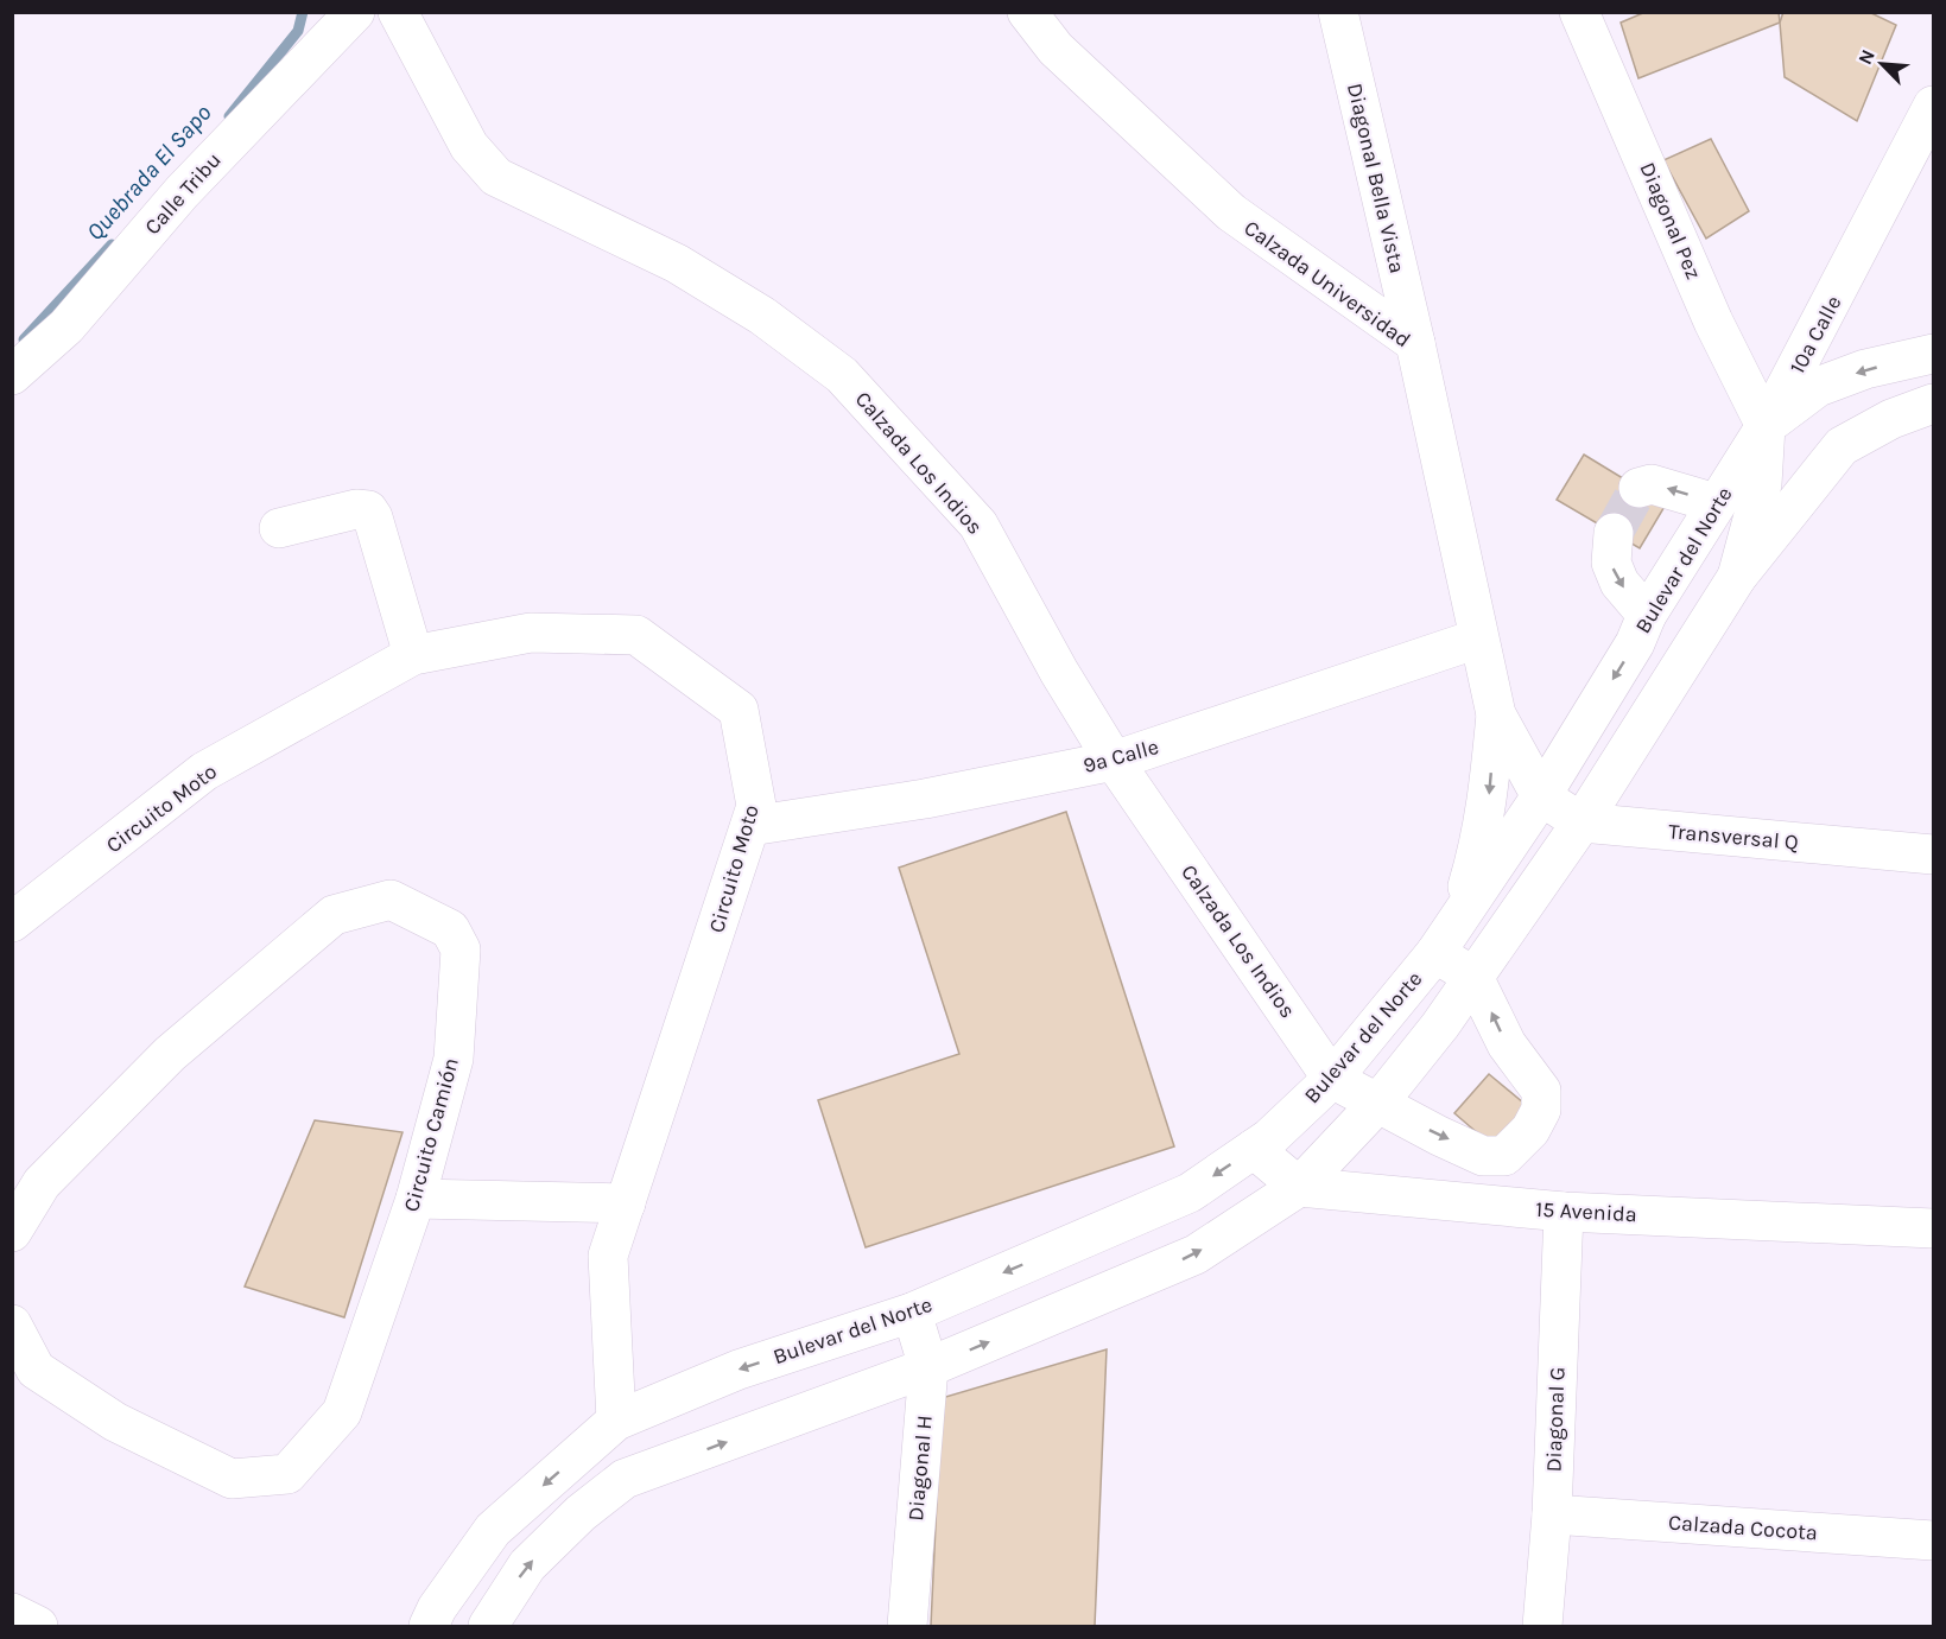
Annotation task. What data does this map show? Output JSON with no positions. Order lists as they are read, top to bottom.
{
  "streets": {
    "street": [
      "Diagonal Bella Vista",
      "Calle Tribu",
      "Diagonal Pez",
      "Calzada Universidad",
      "10a Calle",
      "Calzada Los Indios",
      "Bulevar del Norte",
      "9a Calle",
      "Circuito Moto",
      "Transversal Q",
      "Circuito Camión",
      "15 Avenida",
      "Diagonal G",
      "Diagonal H",
      "Calzada Cocota"
    ]
  },
  "crossings": [
    ["Diagonal Bella Vista", "Calzada Universidad"],
    ["Diagonal Pez", "10a Calle"],
    ["Diagonal Pez", "Bulevar del Norte"],
    ["Calzada Universidad", "Bulevar del Norte"],
    ["Calzada Universidad", "9a Calle"],
    ["Calzada Universidad", "Transversal Q"],
    ["10a Calle", "Bulevar del Norte"],
    ["Calzada Los Indios", "Bulevar del Norte"],
    ["Calzada Los Indios", "9a Calle"],
    ["Bulevar del Norte", "Circuito Moto"],
    ["Bulevar del Norte", "Transversal Q"],
    ["Bulevar del Norte", "Diagonal H"],
    ["9a Calle", "Circuito Moto"],
    ["15 Avenida", "Diagonal G"],
    ["Diagonal G", "Calzada Cocota"]
  ],
  "water": ["Quebrada El Sapo"],
  "north": "top left"
}
